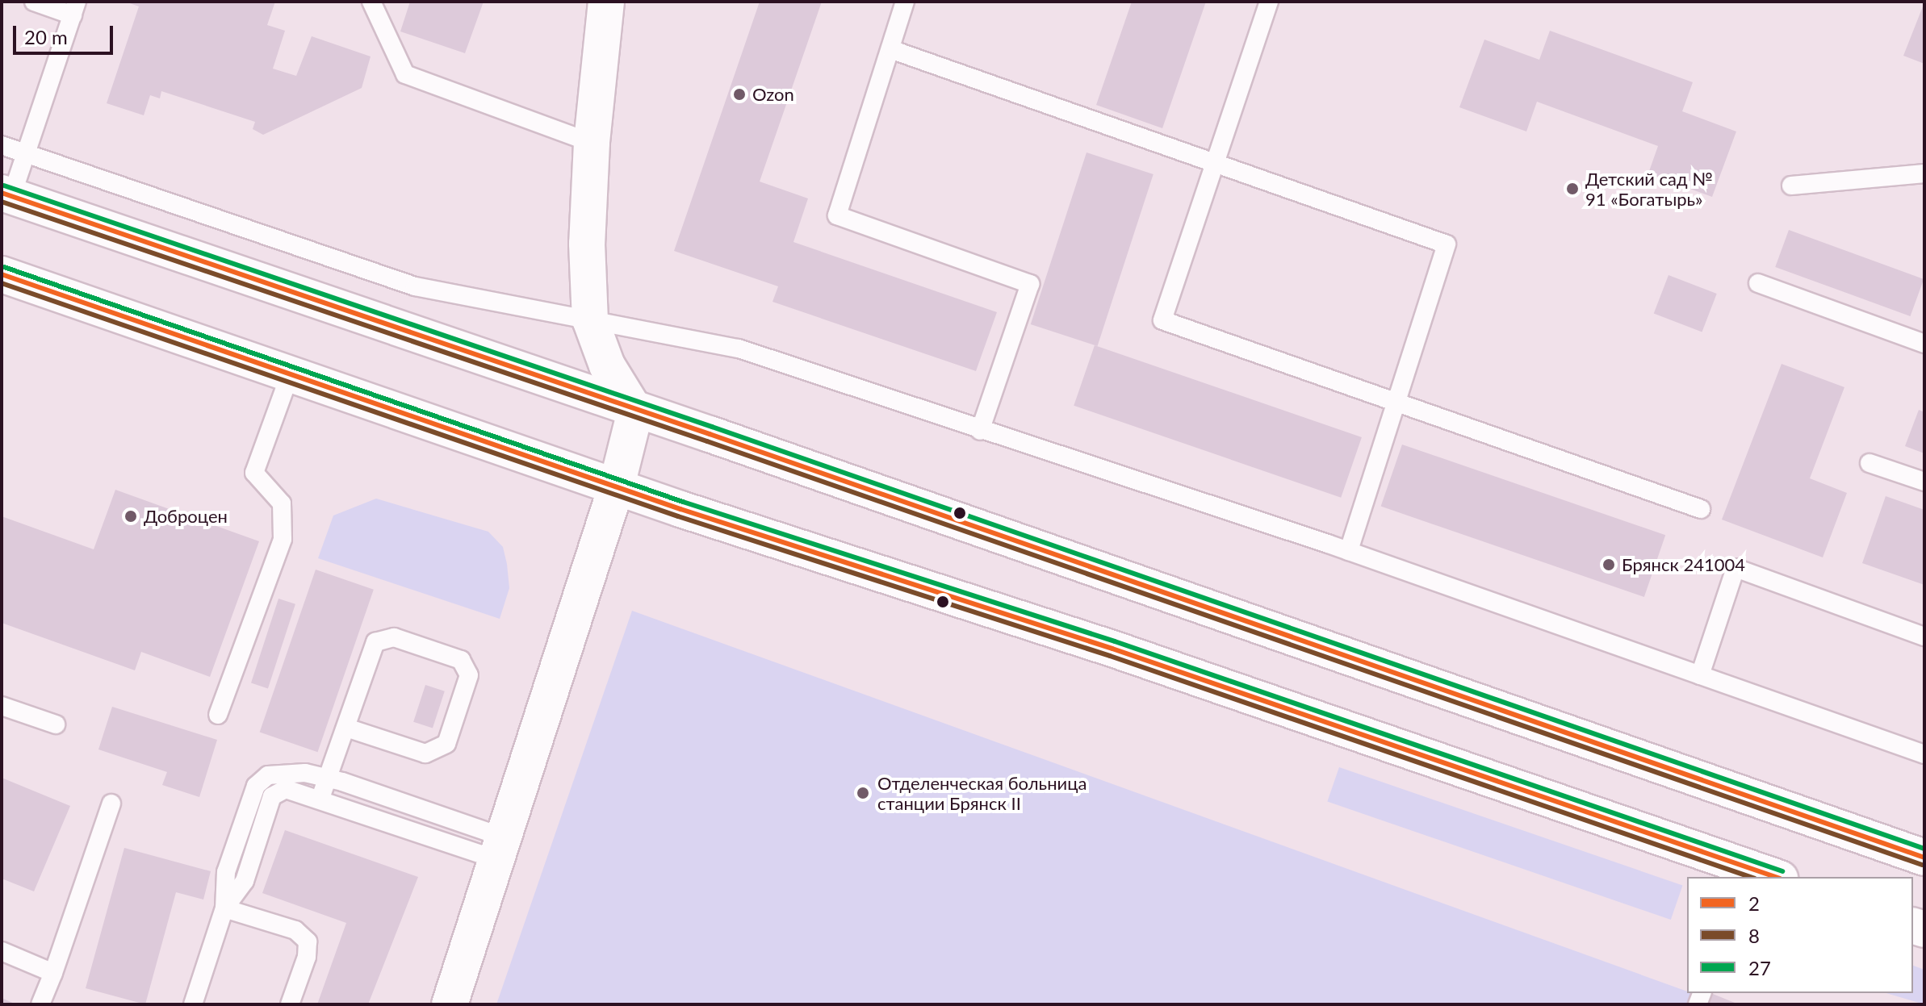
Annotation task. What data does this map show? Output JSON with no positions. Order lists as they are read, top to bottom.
{
  "places": [
    "Ozon",
    "Детский сад № 91 «Богатырь»",
    "Доброцен",
    "Брянск 241004",
    "Отделенческая больница станции Брянск II"
  ],
  "lines": ["transit line 27", "transit line 2", "transit line 8"],
  "legend": ["2", "8", "27"],
  "scale_bar": "20 m"
}
